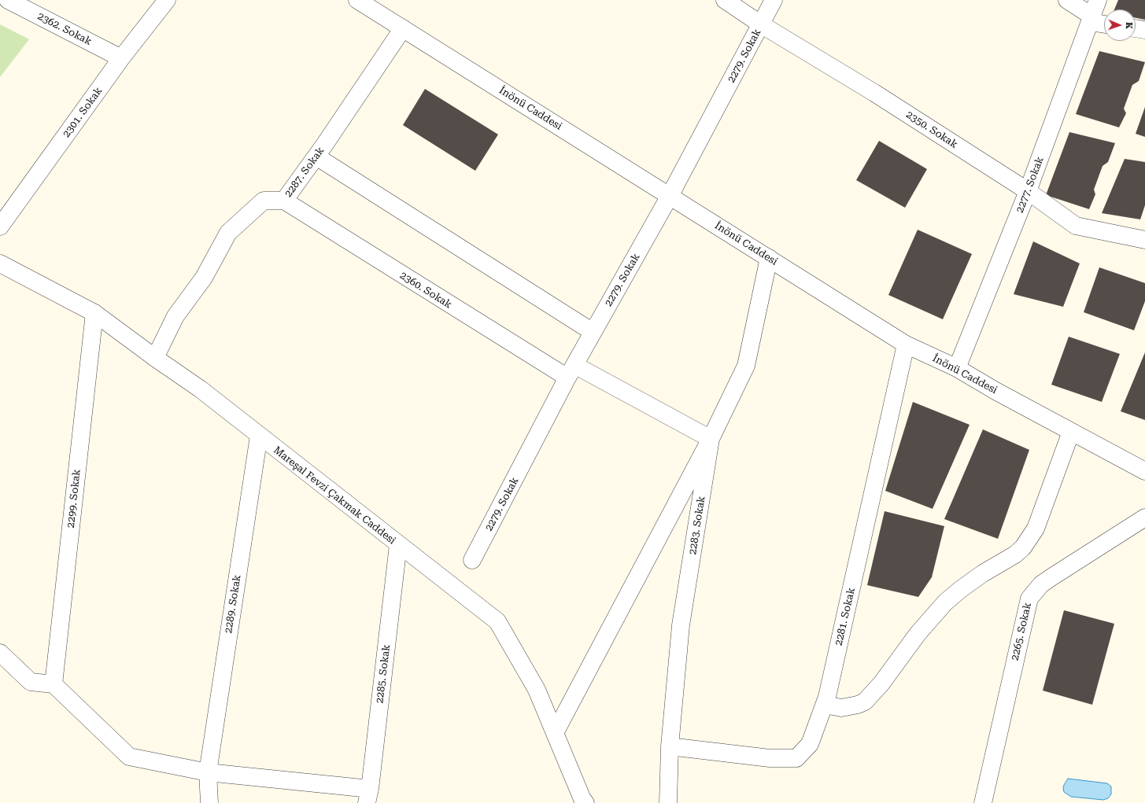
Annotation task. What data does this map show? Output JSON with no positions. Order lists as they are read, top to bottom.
{
  "streets": {
    "street": [
      "2362. Sokak",
      "2279. Sokak",
      "İnönü Caddesi",
      "2301. Sokak",
      "2350. Sokak",
      "2287. Sokak",
      "2277. Sokak",
      "2360. Sokak",
      "Mareşal Fevzi Çakmak Caddesi",
      "2299. Sokak",
      "2283. Sokak",
      "2289. Sokak",
      "2281. Sokak",
      "2265. Sokak",
      "2285. Sokak"
    ]
  },
  "crossings": [
    ["2362. Sokak", "2301. Sokak"],
    ["2279. Sokak", "İnönü Caddesi"],
    ["2279. Sokak", "2350. Sokak"],
    ["2279. Sokak", "2360. Sokak"],
    ["İnönü Caddesi", "2287. Sokak"],
    ["İnönü Caddesi", "2277. Sokak"],
    ["İnönü Caddesi", "2283. Sokak"],
    ["İnönü Caddesi", "2281. Sokak"],
    ["2350. Sokak", "2277. Sokak"],
    ["2287. Sokak", "2360. Sokak"],
    ["2287. Sokak", "Mareşal Fevzi Çakmak Caddesi"],
    ["2360. Sokak", "2283. Sokak"],
    ["Mareşal Fevzi Çakmak Caddesi", "2299. Sokak"],
    ["Mareşal Fevzi Çakmak Caddesi", "2289. Sokak"],
    ["Mareşal Fevzi Çakmak Caddesi", "2285. Sokak"],
    ["2283. Sokak", "2281. Sokak"]
  ],
  "north": "right"
}
